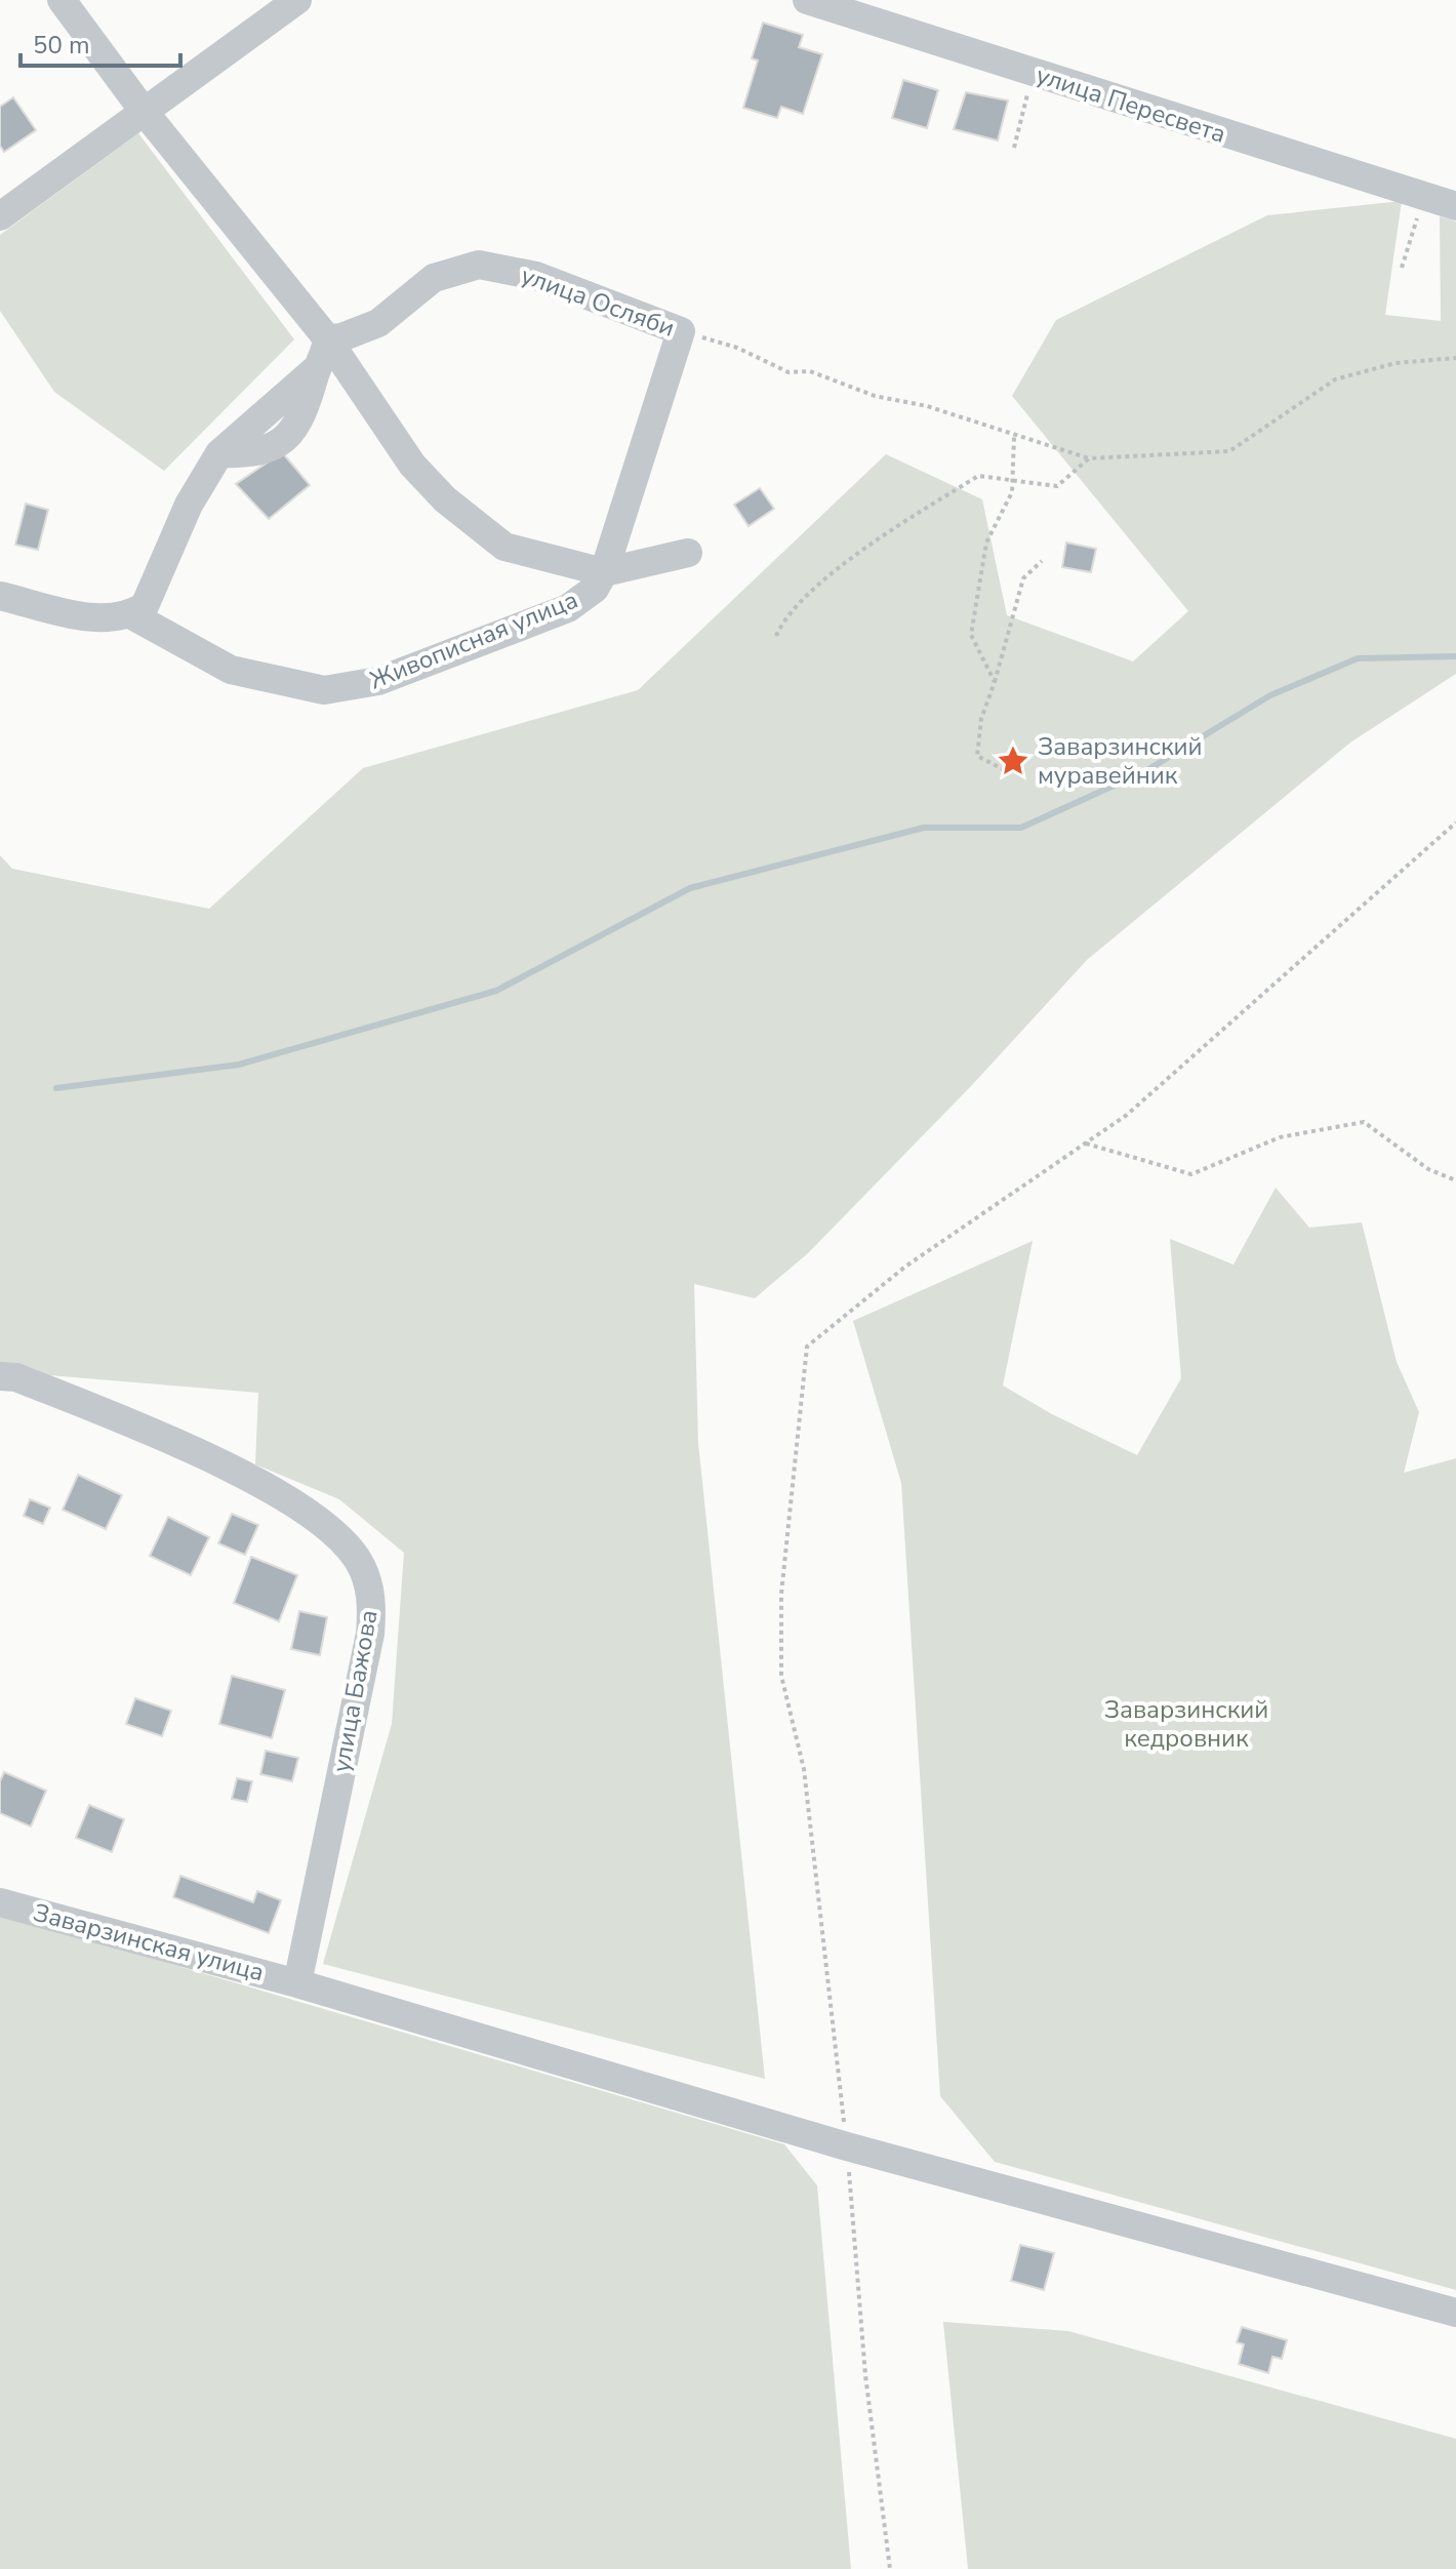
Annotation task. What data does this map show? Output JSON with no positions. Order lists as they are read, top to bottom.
{
  "streets": {
    "street": [
      "улица Пересвета",
      "улица Осляби",
      "Живописная улица",
      "улица Бажова",
      "Заварзинская улица"
    ]
  },
  "crossings": [
    ["улица Осляби", "Живописная улица"],
    ["улица Бажова", "Заварзинская улица"]
  ],
  "parks": ["Заварзинский кедровник"],
  "places": {
    "place": ["Заварзинский муравейник"]
  },
  "scale_bar": "50 m"
}
